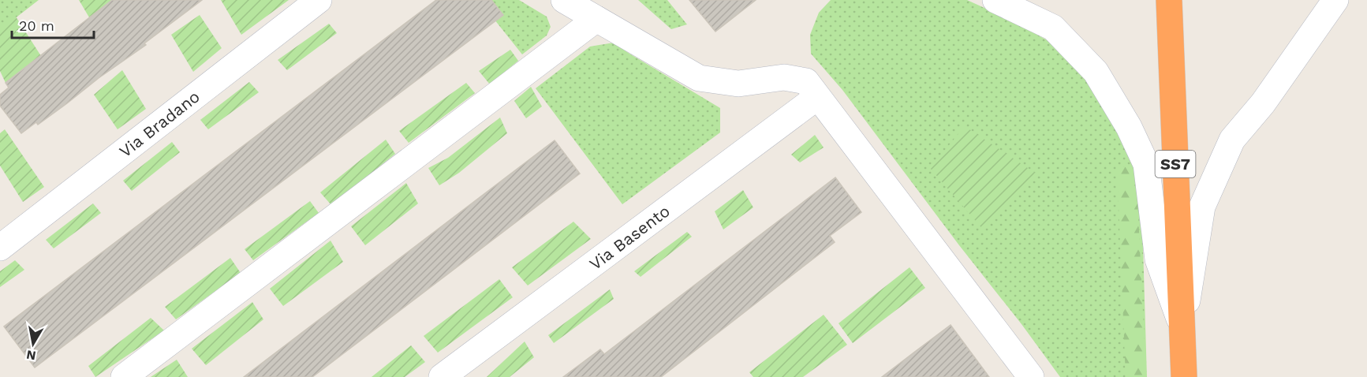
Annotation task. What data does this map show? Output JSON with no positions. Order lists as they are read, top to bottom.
{
  "streets": {
    "highway": ["SS7"],
    "street": ["Via Bradano", "Via Basento"]
  },
  "scale_bar": "20 m",
  "north": "bottom"
}
